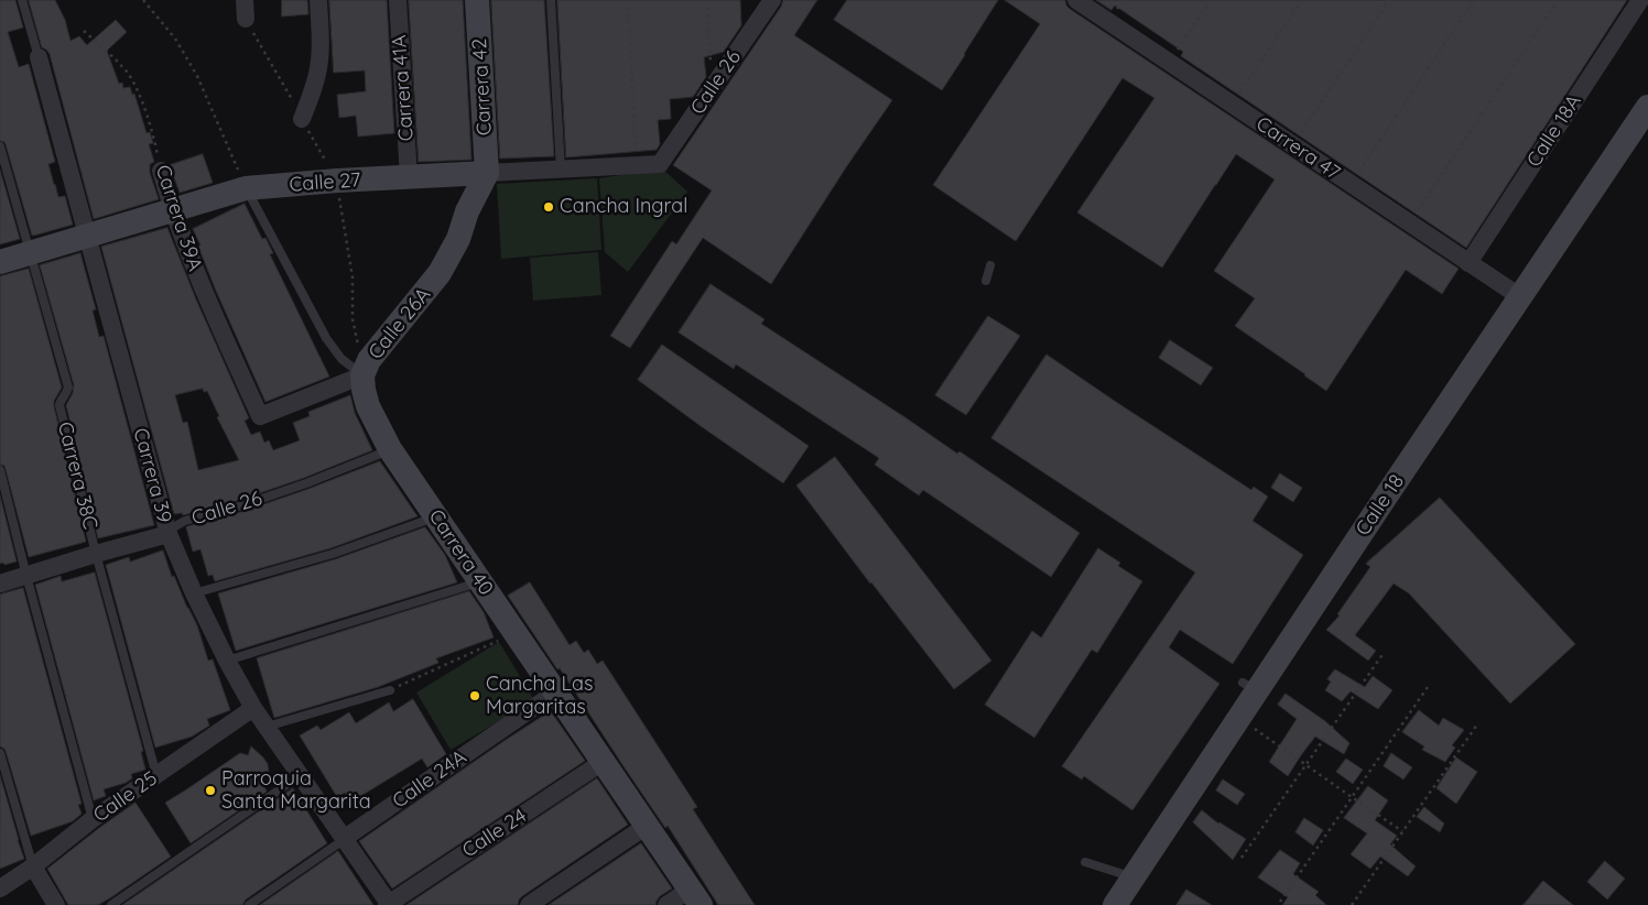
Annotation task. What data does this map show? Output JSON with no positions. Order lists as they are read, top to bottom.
{
  "streets": {
    "street": [
      "Calle 26",
      "Carrera 42",
      "Carrera 41A",
      "Calle 18A",
      "Carrera 47",
      "Calle 27",
      "Carrera 39A",
      "Calle 26A",
      "Carrera 39",
      "Calle 18",
      "Carrera 40",
      "Calle 24A",
      "Calle 25",
      "Calle 24"
    ],
    "lane": ["Carrera 38C"]
  },
  "crossings": [
    ["Calle 26", "Calle 27"],
    ["Calle 26", "Carrera 38C"],
    ["Calle 26", "Carrera 39"],
    ["Calle 26", "Carrera 40"],
    ["Carrera 42", "Calle 27"],
    ["Carrera 42", "Calle 26A"],
    ["Carrera 41A", "Calle 27"],
    ["Calle 18A", "Carrera 47"],
    ["Carrera 47", "Calle 18"],
    ["Calle 27", "Carrera 39A"],
    ["Calle 27", "Calle 26A"],
    ["Calle 27", "Carrera 38C"],
    ["Calle 27", "Carrera 39"],
    ["Carrera 39A", "Calle 26A"],
    ["Calle 26A", "Carrera 40"],
    ["Carrera 38C", "Calle 25"],
    ["Carrera 39", "Calle 24A"],
    ["Carrera 39", "Calle 25"],
    ["Carrera 39", "Calle 24"],
    ["Carrera 40", "Calle 24A"],
    ["Carrera 40", "Calle 24"]
  ],
  "places": ["Cancha Ingral", "Cancha Las Margaritas", "Parroquia Santa Margarita"]
}
